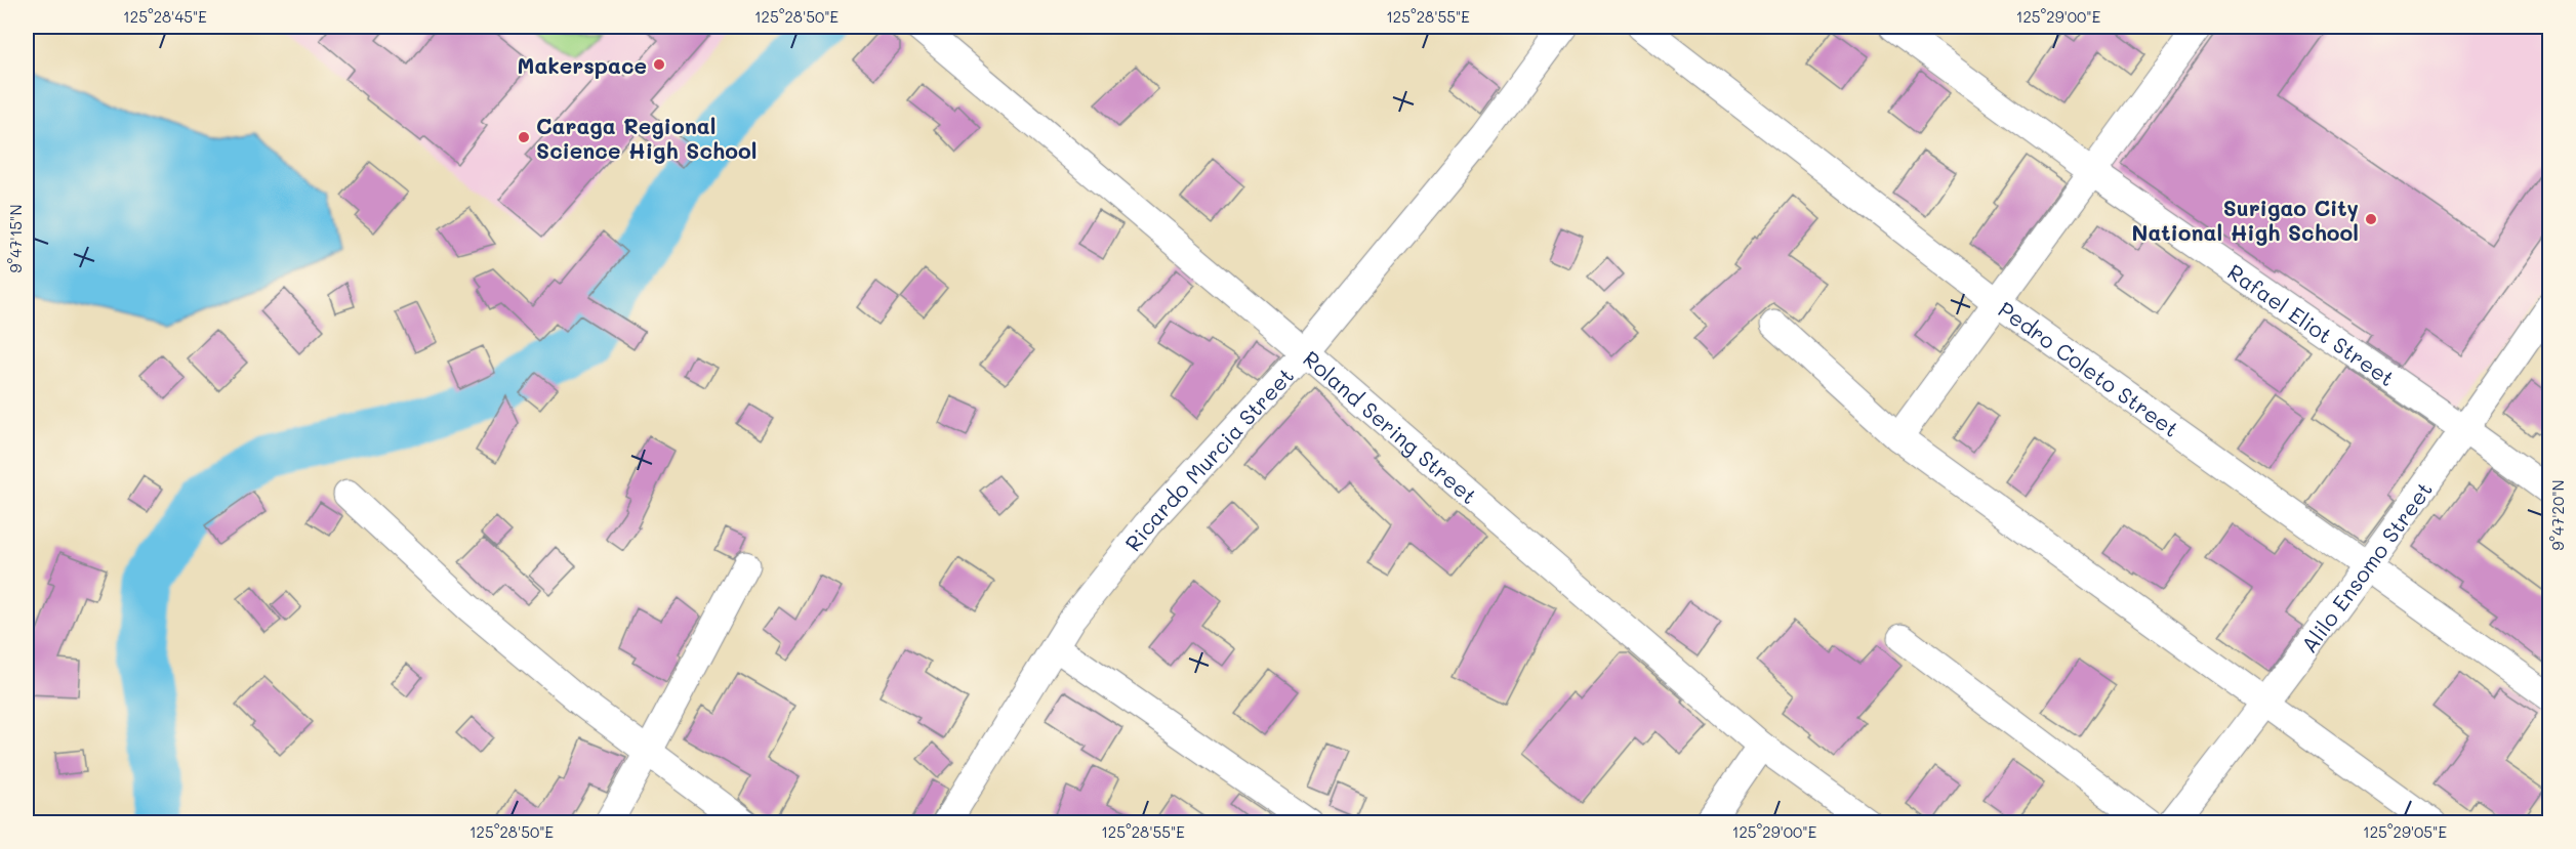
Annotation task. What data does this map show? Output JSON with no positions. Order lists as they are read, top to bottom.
{
  "streets": {
    "street": [
      "Rafael Eliot Street",
      "Pedro Coleto Street",
      "Roland Sering Street",
      "Ricardo Murcia Street",
      "Alilo Ensomo Street"
    ]
  },
  "crossings": [
    ["Rafael Eliot Street", "Alilo Ensomo Street"],
    ["Pedro Coleto Street", "Alilo Ensomo Street"],
    ["Roland Sering Street", "Ricardo Murcia Street"]
  ],
  "places": ["Makerspace", "Caraga Regional Science High School", "Surigao City National High School"],
  "coordinates": [
    "125°28'45\"E",
    "125°28'50\"E",
    "125°28'55\"E",
    "125°29'00\"E",
    "9°47'15\"N",
    "9°47'20\"N",
    "125°29'05\"E"
  ]
}
